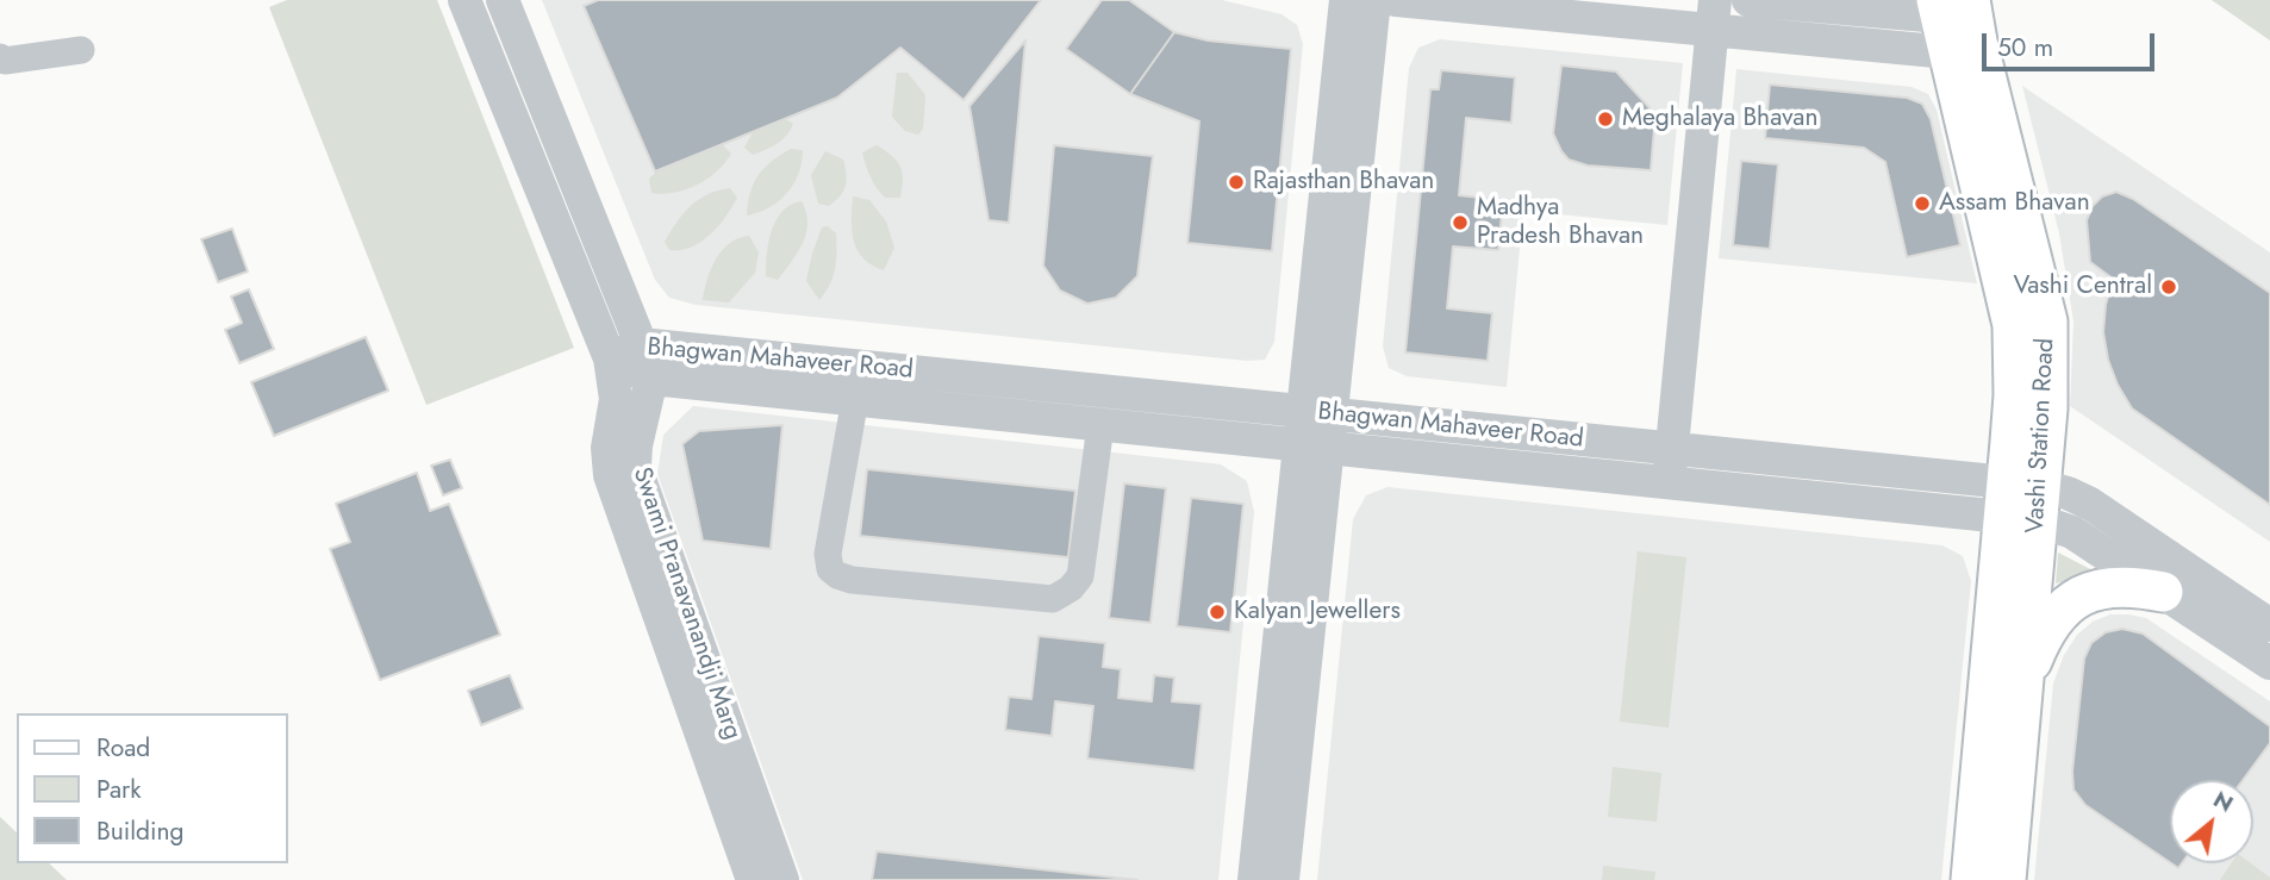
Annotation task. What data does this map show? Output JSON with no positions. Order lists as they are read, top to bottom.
{
  "streets": {
    "main road": ["Vashi Station Road"],
    "street": ["Bhagwan Mahaveer Road", "Swami Pranavanandji Marg"]
  },
  "crossings": [
    ["Bhagwan Mahaveer Road", "Vashi Station Road"],
    ["Bhagwan Mahaveer Road", "Swami Pranavanandji Marg"]
  ],
  "places": [
    "Meghalaya Bhavan",
    "Rajasthan Bhavan",
    "Assam Bhavan",
    "Madhya Pradesh Bhavan",
    "Vashi Central",
    "Kalyan Jewellers"
  ],
  "legend": ["Road", "Park", "Building"],
  "scale_bar": "50 m",
  "north": "top right"
}
